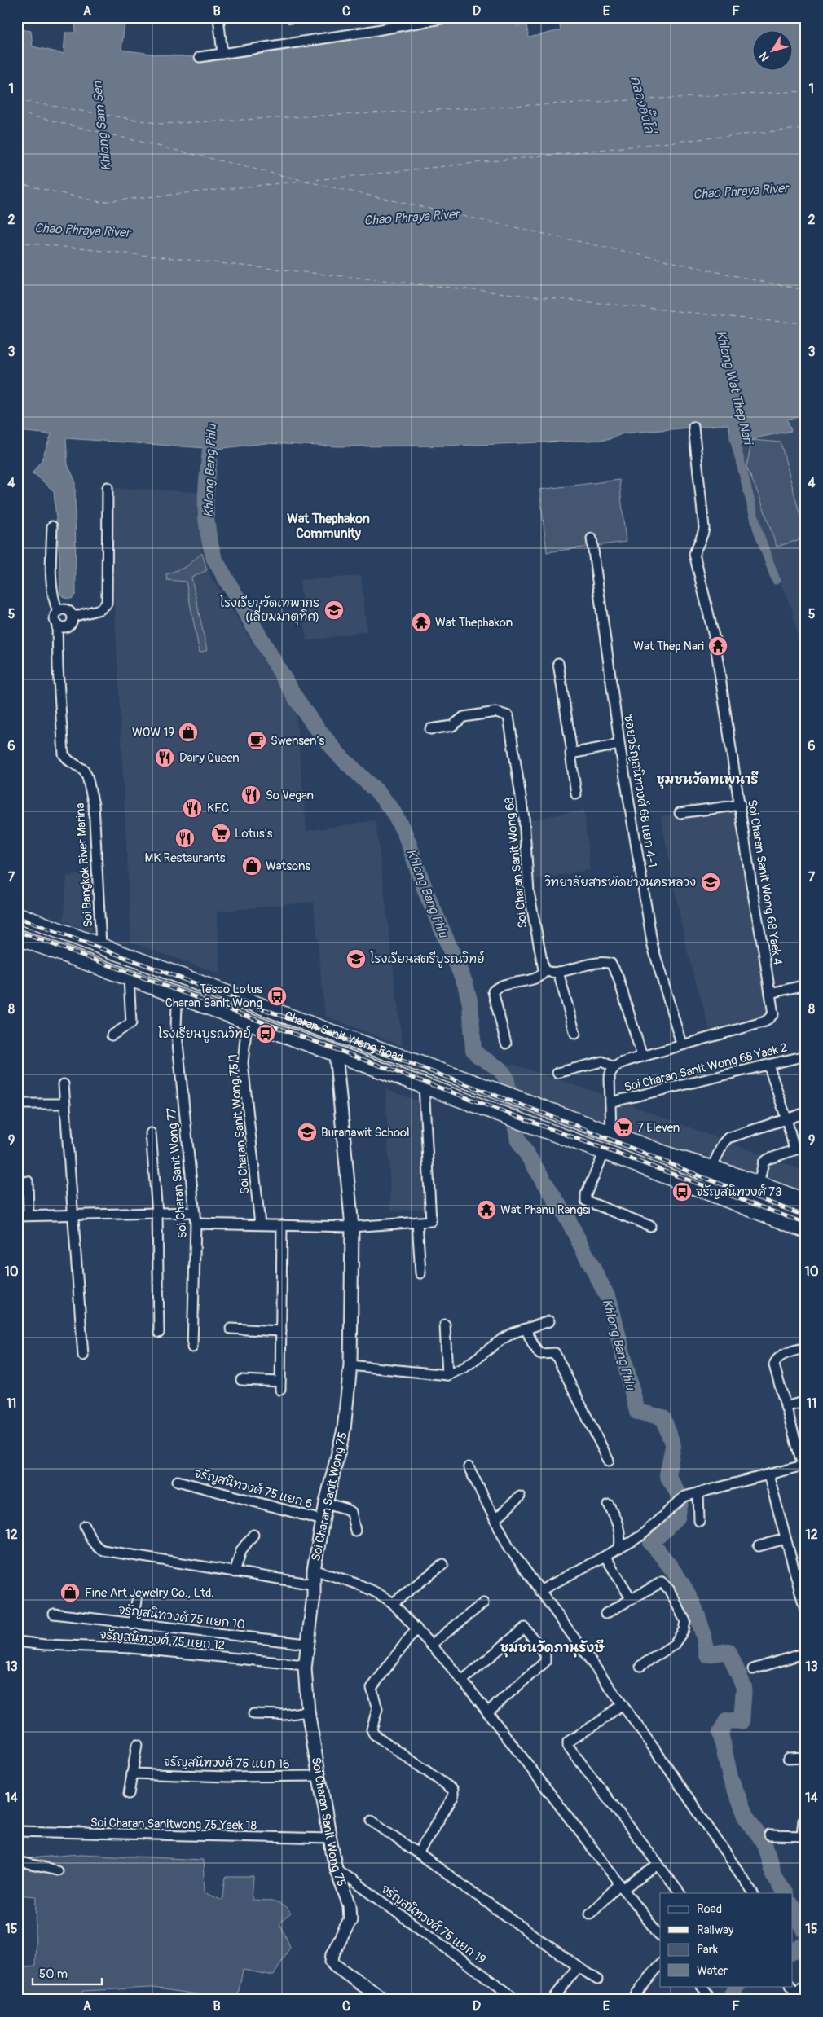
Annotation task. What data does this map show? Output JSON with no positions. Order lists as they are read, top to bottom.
{
  "streets": {
    "main road": ["Charan Sanit Wong Road"],
    "street": [
      "ซอยจรัญสนิทวงศ์ 68 แยก 4-1",
      "Soi Charan Sanit Wong 68",
      "Soi Bangkok River Marina",
      "Soi Charan Sanit Wong 68 Yaek 4",
      "Soi Charan Sanit Wong 68 Yaek 2",
      "Soi Charan Sanit Wong 75/1",
      "Soi Charan Sanit Wong 77",
      "จรัญสนิทวงศ์ 75 แยก 6",
      "Soi Charan Sanit Wong 75",
      "จรัญสนิทวงศ์ 75 แยก 10",
      "จรัญสนิทวงศ์ 75 แยก 12",
      "จรัญสนิทวงศ์ 75 แยก 16",
      "Soi Charan Sanitwong 75 Yaek 18",
      "จรัญสนิทวงศ์ 75 แยก 19"
    ]
  },
  "crossings": [
    ["ซอยจรัญสนิทวงศ์ 68 แยก 4-1", "Soi Charan Sanit Wong 68 Yaek 4"],
    ["Soi Bangkok River Marina", "Charan Sanit Wong Road"],
    ["Charan Sanit Wong Road", "Soi Charan Sanit Wong 75/1"],
    ["Charan Sanit Wong Road", "Soi Charan Sanit Wong 77"],
    ["Charan Sanit Wong Road", "Soi Charan Sanit Wong 75"],
    ["จรัญสนิทวงศ์ 75 แยก 6", "Soi Charan Sanit Wong 75"],
    ["Soi Charan Sanit Wong 75", "จรัญสนิทวงศ์ 75 แยก 10"],
    ["Soi Charan Sanit Wong 75", "จรัญสนิทวงศ์ 75 แยก 12"],
    ["Soi Charan Sanit Wong 75", "จรัญสนิทวงศ์ 75 แยก 16"],
    ["Soi Charan Sanit Wong 75", "Soi Charan Sanitwong 75 Yaek 18"],
    ["Soi Charan Sanit Wong 75", "จรัญสนิทวงศ์ 75 แยก 19"]
  ],
  "districts": ["Wat Thephakon Community", "ชุมชนวัดทเพนารี", "ชุมชนวัดภานุรังษี"],
  "water": [
    "คลองอั๊งโล่",
    "Khlong Sam Sen",
    "Chao Phraya River",
    "Khlong Wat Thep Nari",
    "Khlong Bang Phlu"
  ],
  "places": {
    "school or university": [
      "โรงเรียนวัดเทพากร (เลี่ยมมาตุทิศ)",
      "วิทยาลัยสารพัดช่างนครหลวง",
      "โรงเรียนสตรีบูรณวิทย์",
      "Buranawit School"
    ],
    "temple": ["Wat Thephakon", "Wat Thep Nari", "Wat Phanu Rangsi"],
    "shop": ["WOW 19", "Watsons", "Fine Art Jewelry Co., Ltd."],
    "cafe": ["Swensen's"],
    "restaurant": [
      "Dairy Queen",
      "So Vegan",
      "KFC",
      "MK Restaurants"
    ],
    "supermarket": ["Lotus's", "7 Eleven"],
    "bus stop": ["Tesco Lotus Charan Sanit Wong", "โรงเรียนบูรณวิทย์", "จรัญสนิทวงศ์ 73"]
  },
  "legend": [
    "Road",
    "Railway",
    "Park",
    "Water"
  ],
  "scale_bar": "50 m",
  "north": "bottom left",
  "grid": {
    "columns": [
      "A",
      "B",
      "C",
      "D",
      "E",
      "F"
    ],
    "rows": [
      "1",
      "2",
      "3",
      "4",
      "5",
      "6",
      "7",
      "8",
      "9",
      "10",
      "11",
      "12",
      "13",
      "14",
      "15"
    ]
  }
}
